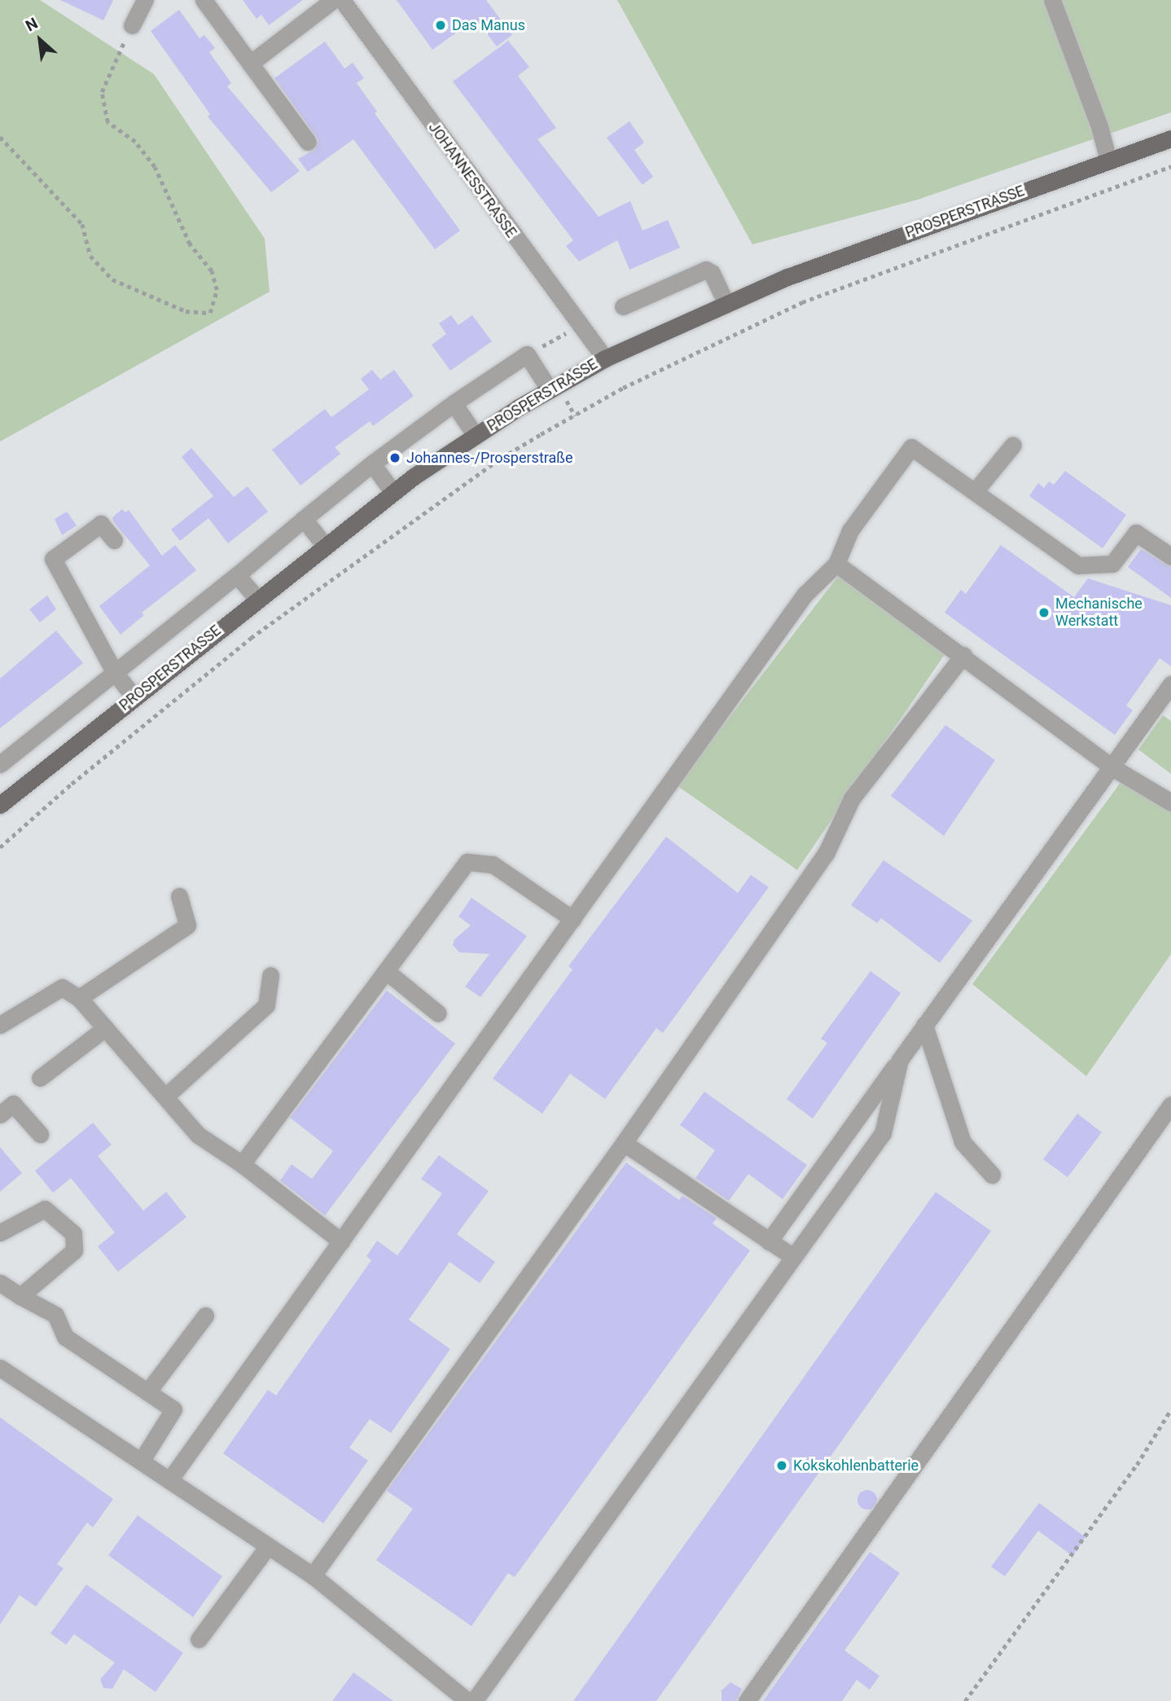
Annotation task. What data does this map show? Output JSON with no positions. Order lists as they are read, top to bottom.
{
  "streets": {
    "main road": ["PROSPERSTRASSE"],
    "street": ["JOHANNESSTRASSE"]
  },
  "crossings": [
    ["JOHANNESSTRASSE", "PROSPERSTRASSE"]
  ],
  "places": [
    "Das Manus",
    "Johannes-/Prosperstraße",
    "Mechanische Werkstatt",
    "Kokskohlenbatterie"
  ],
  "north": "top left"
}
